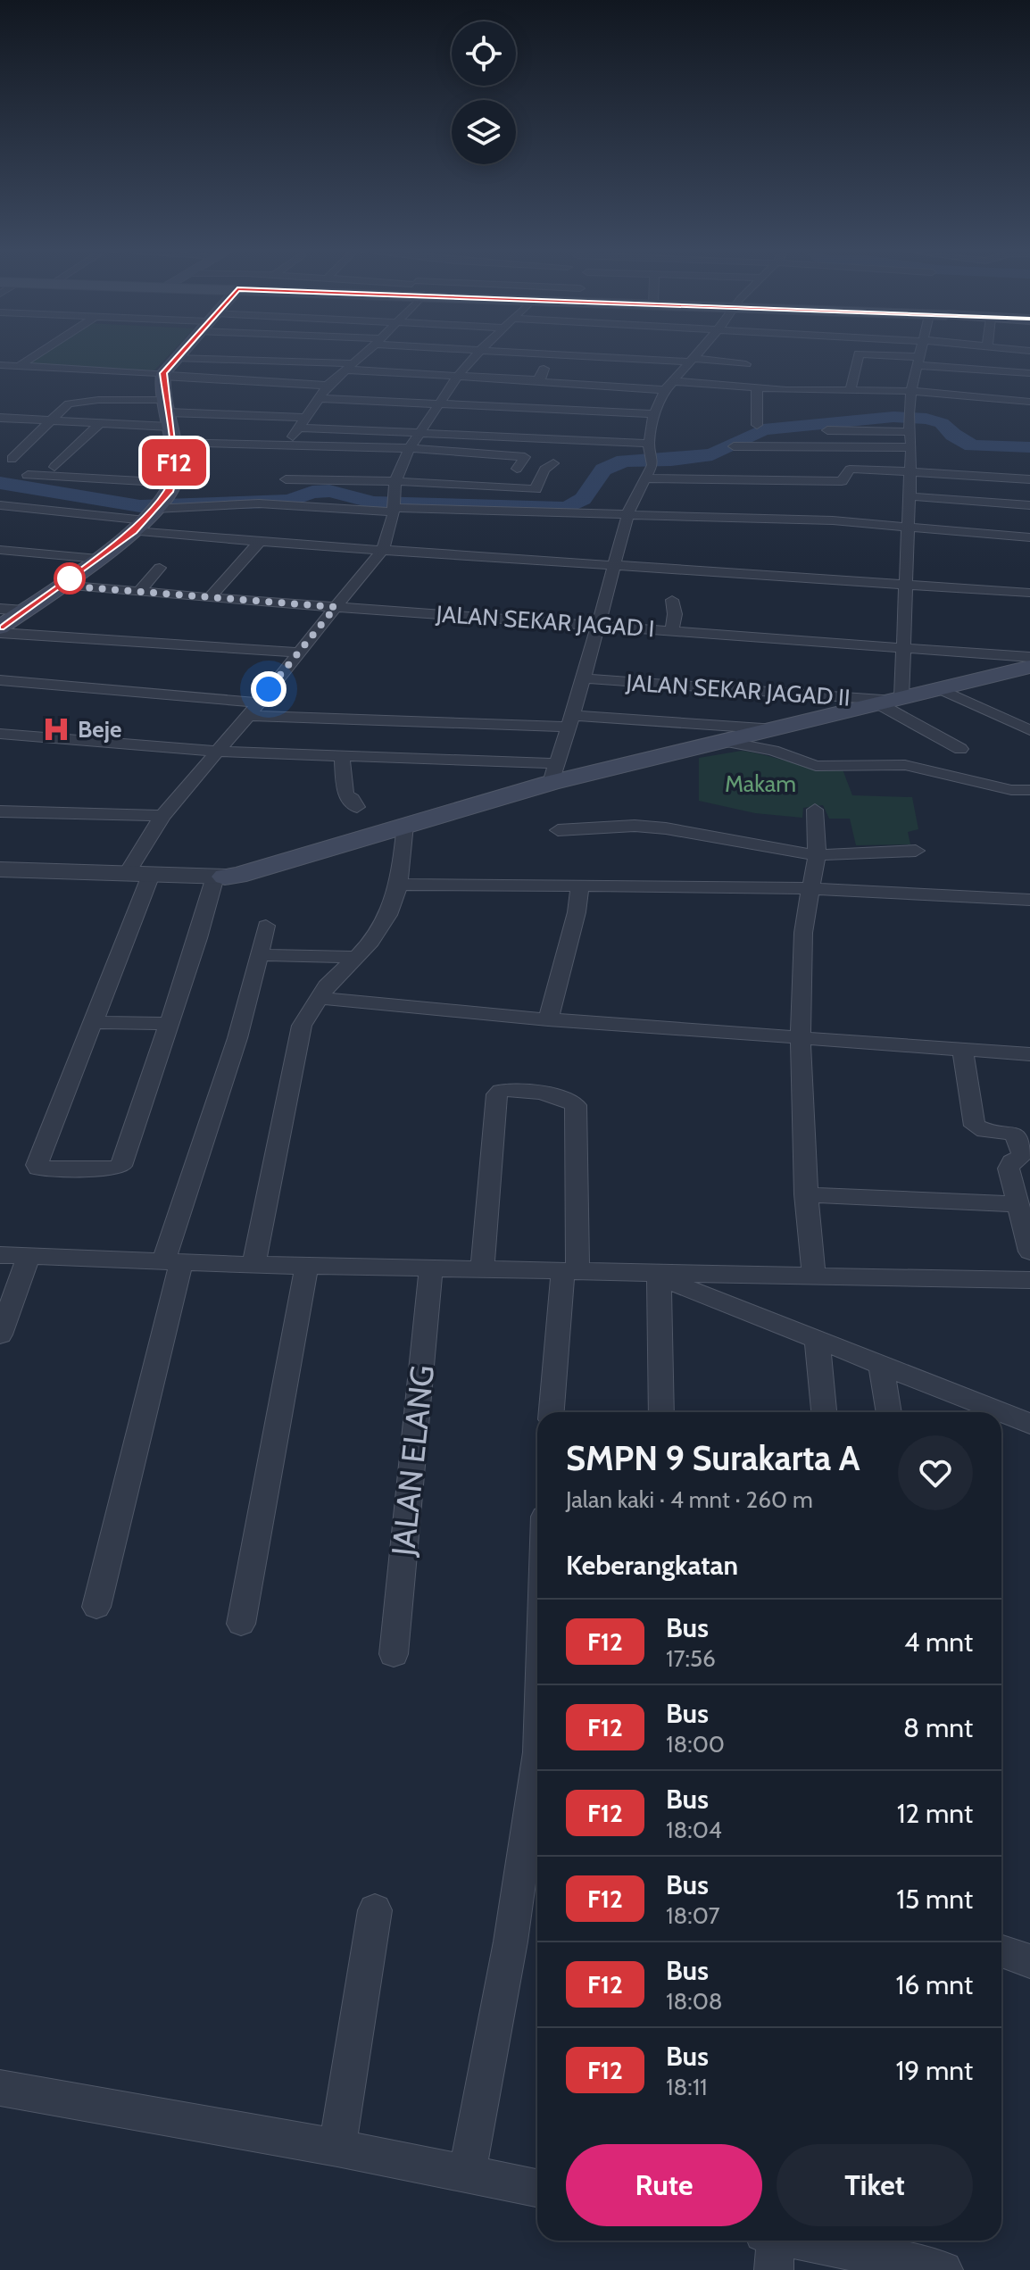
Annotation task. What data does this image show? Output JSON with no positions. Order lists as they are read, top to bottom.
{
  "streets": {
    "street": ["JALAN SEKAR JAGAD I", "JALAN SEKAR JAGAD II", "JALAN ELANG"]
  },
  "parks": ["Makam"],
  "places": {
    "hospital": ["Beje"]
  },
  "lines": ["bus line F12"],
  "page": {
    "on_map": "F12",
    "heading": [
      ["SMPN 9 Surakarta A", "Jalan kaki · 4 mnt · 260 m"],
      "Keberangkatan"
    ],
    "list": [
      {
        "mark": "F12",
        "name": "Bus",
        "note": "17:56",
        "value": "4 mnt"
      },
      {
        "mark": "F12",
        "name": "Bus",
        "note": "18:00",
        "value": "8 mnt"
      },
      {
        "mark": "F12",
        "name": "Bus",
        "note": "18:04",
        "value": "12 mnt"
      },
      {
        "mark": "F12",
        "name": "Bus",
        "note": "18:07",
        "value": "15 mnt"
      },
      {
        "mark": "F12",
        "name": "Bus",
        "note": "18:08",
        "value": "16 mnt"
      },
      {
        "mark": "F12",
        "name": "Bus",
        "note": "18:11",
        "value": "19 mnt"
      }
    ],
    "buttons": ["Rute", "Tiket"]
  }
}
